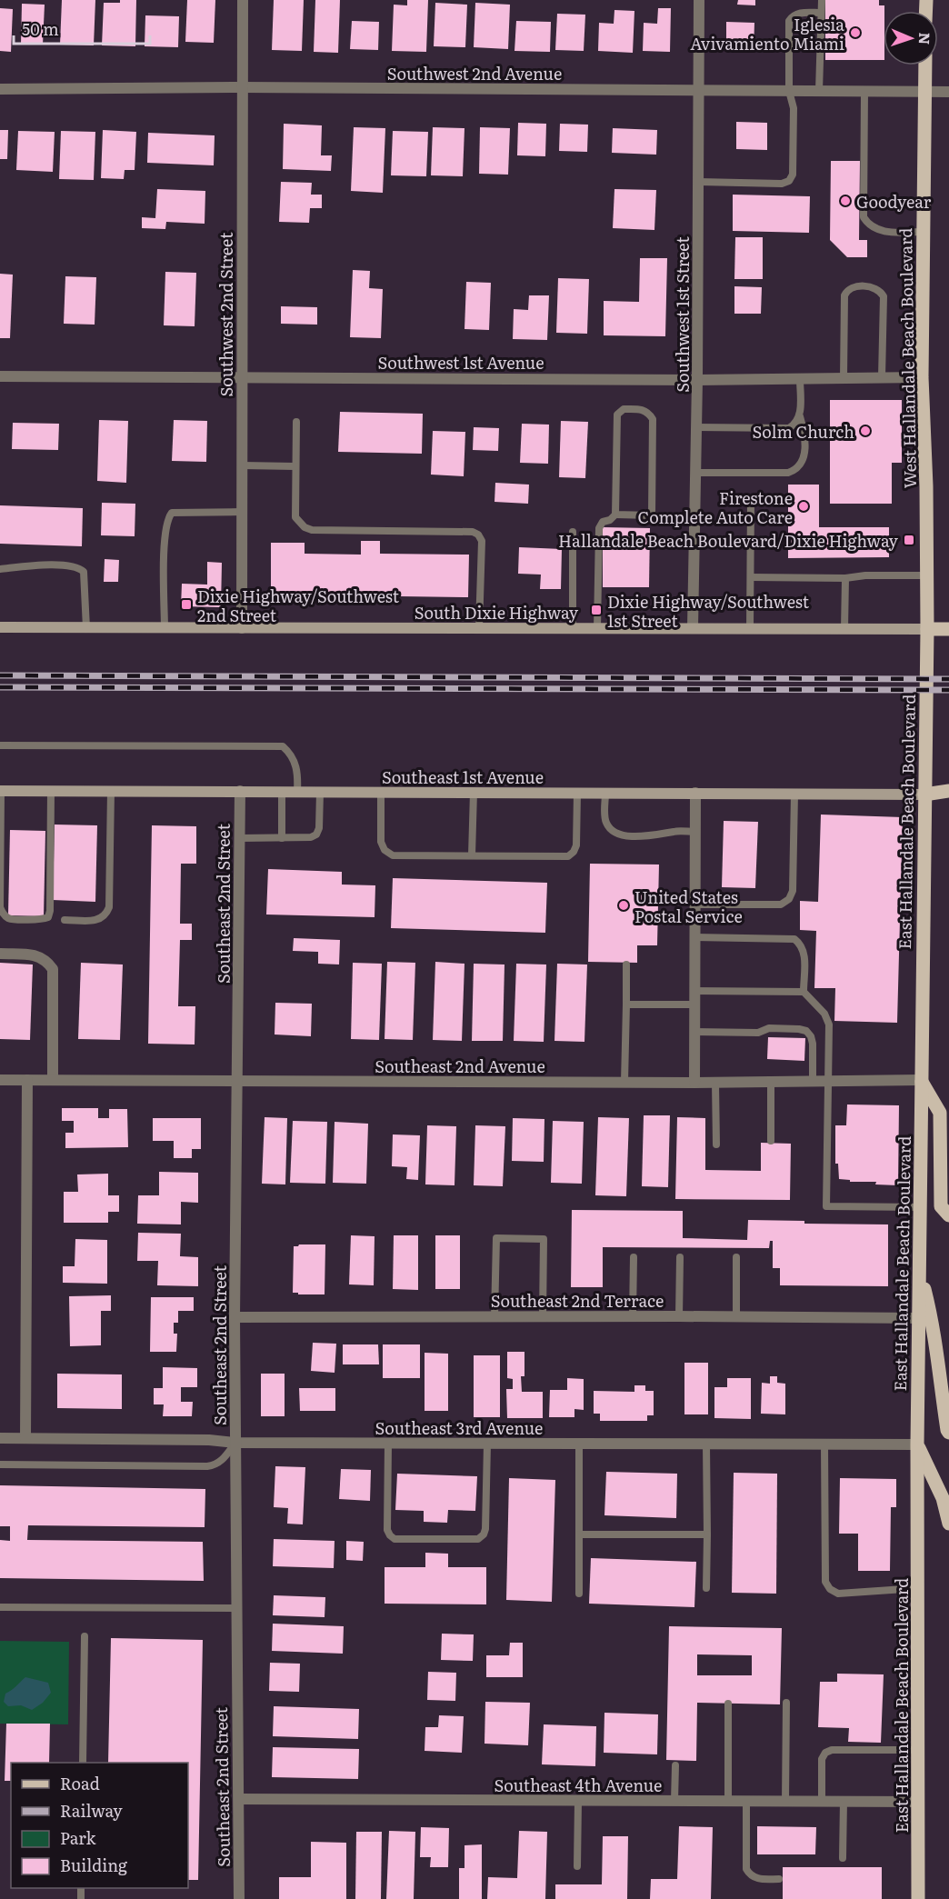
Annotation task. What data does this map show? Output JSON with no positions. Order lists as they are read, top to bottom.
{
  "streets": {
    "main road": [
      "West Hallandale Beach Boulevard",
      "South Dixie Highway",
      "Southeast 1st Avenue",
      "East Hallandale Beach Boulevard"
    ],
    "street": [
      "Southwest 2nd Avenue",
      "Southwest 2nd Street",
      "Southwest 1st Street",
      "Southwest 1st Avenue",
      "Southeast 2nd Street",
      "Southeast 2nd Avenue",
      "Southeast 2nd Terrace",
      "Southeast 3rd Avenue",
      "Southeast 4th Avenue"
    ]
  },
  "crossings": [
    ["Southwest 2nd Avenue", "Southwest 2nd Street"],
    ["Southwest 2nd Avenue", "Southwest 1st Street"],
    ["Southwest 2nd Avenue", "West Hallandale Beach Boulevard"],
    ["Southwest 2nd Street", "Southwest 1st Avenue"],
    ["Southwest 2nd Street", "South Dixie Highway"],
    ["Southwest 1st Street", "Southwest 1st Avenue"],
    ["Southwest 1st Street", "South Dixie Highway"],
    ["West Hallandale Beach Boulevard", "Southwest 1st Avenue"],
    ["West Hallandale Beach Boulevard", "South Dixie Highway"],
    ["West Hallandale Beach Boulevard", "East Hallandale Beach Boulevard"],
    ["South Dixie Highway", "East Hallandale Beach Boulevard"],
    ["Southeast 1st Avenue", "East Hallandale Beach Boulevard"],
    ["Southeast 1st Avenue", "Southeast 2nd Street"],
    ["East Hallandale Beach Boulevard", "Southeast 2nd Avenue"],
    ["East Hallandale Beach Boulevard", "Southeast 2nd Terrace"],
    ["East Hallandale Beach Boulevard", "Southeast 3rd Avenue"],
    ["East Hallandale Beach Boulevard", "Southeast 4th Avenue"],
    ["Southeast 2nd Street", "Southeast 2nd Avenue"],
    ["Southeast 2nd Street", "Southeast 2nd Terrace"],
    ["Southeast 2nd Street", "Southeast 3rd Avenue"],
    ["Southeast 2nd Street", "Southeast 4th Avenue"]
  ],
  "places": {
    "other": [
      "Iglesia Avivamiento Miami",
      "Goodyear",
      "Solm Church",
      "Firestone Complete Auto Care",
      "United States Postal Service"
    ],
    "transit": ["Hallandale Beach Boulevard/Dixie Highway", "Dixie Highway/Southwest 2nd Street", "Dixie Highway/Southwest 1st Street"]
  },
  "legend": [
    "Road",
    "Railway",
    "Park",
    "Building"
  ],
  "scale_bar": "50 m",
  "north": "right"
}
